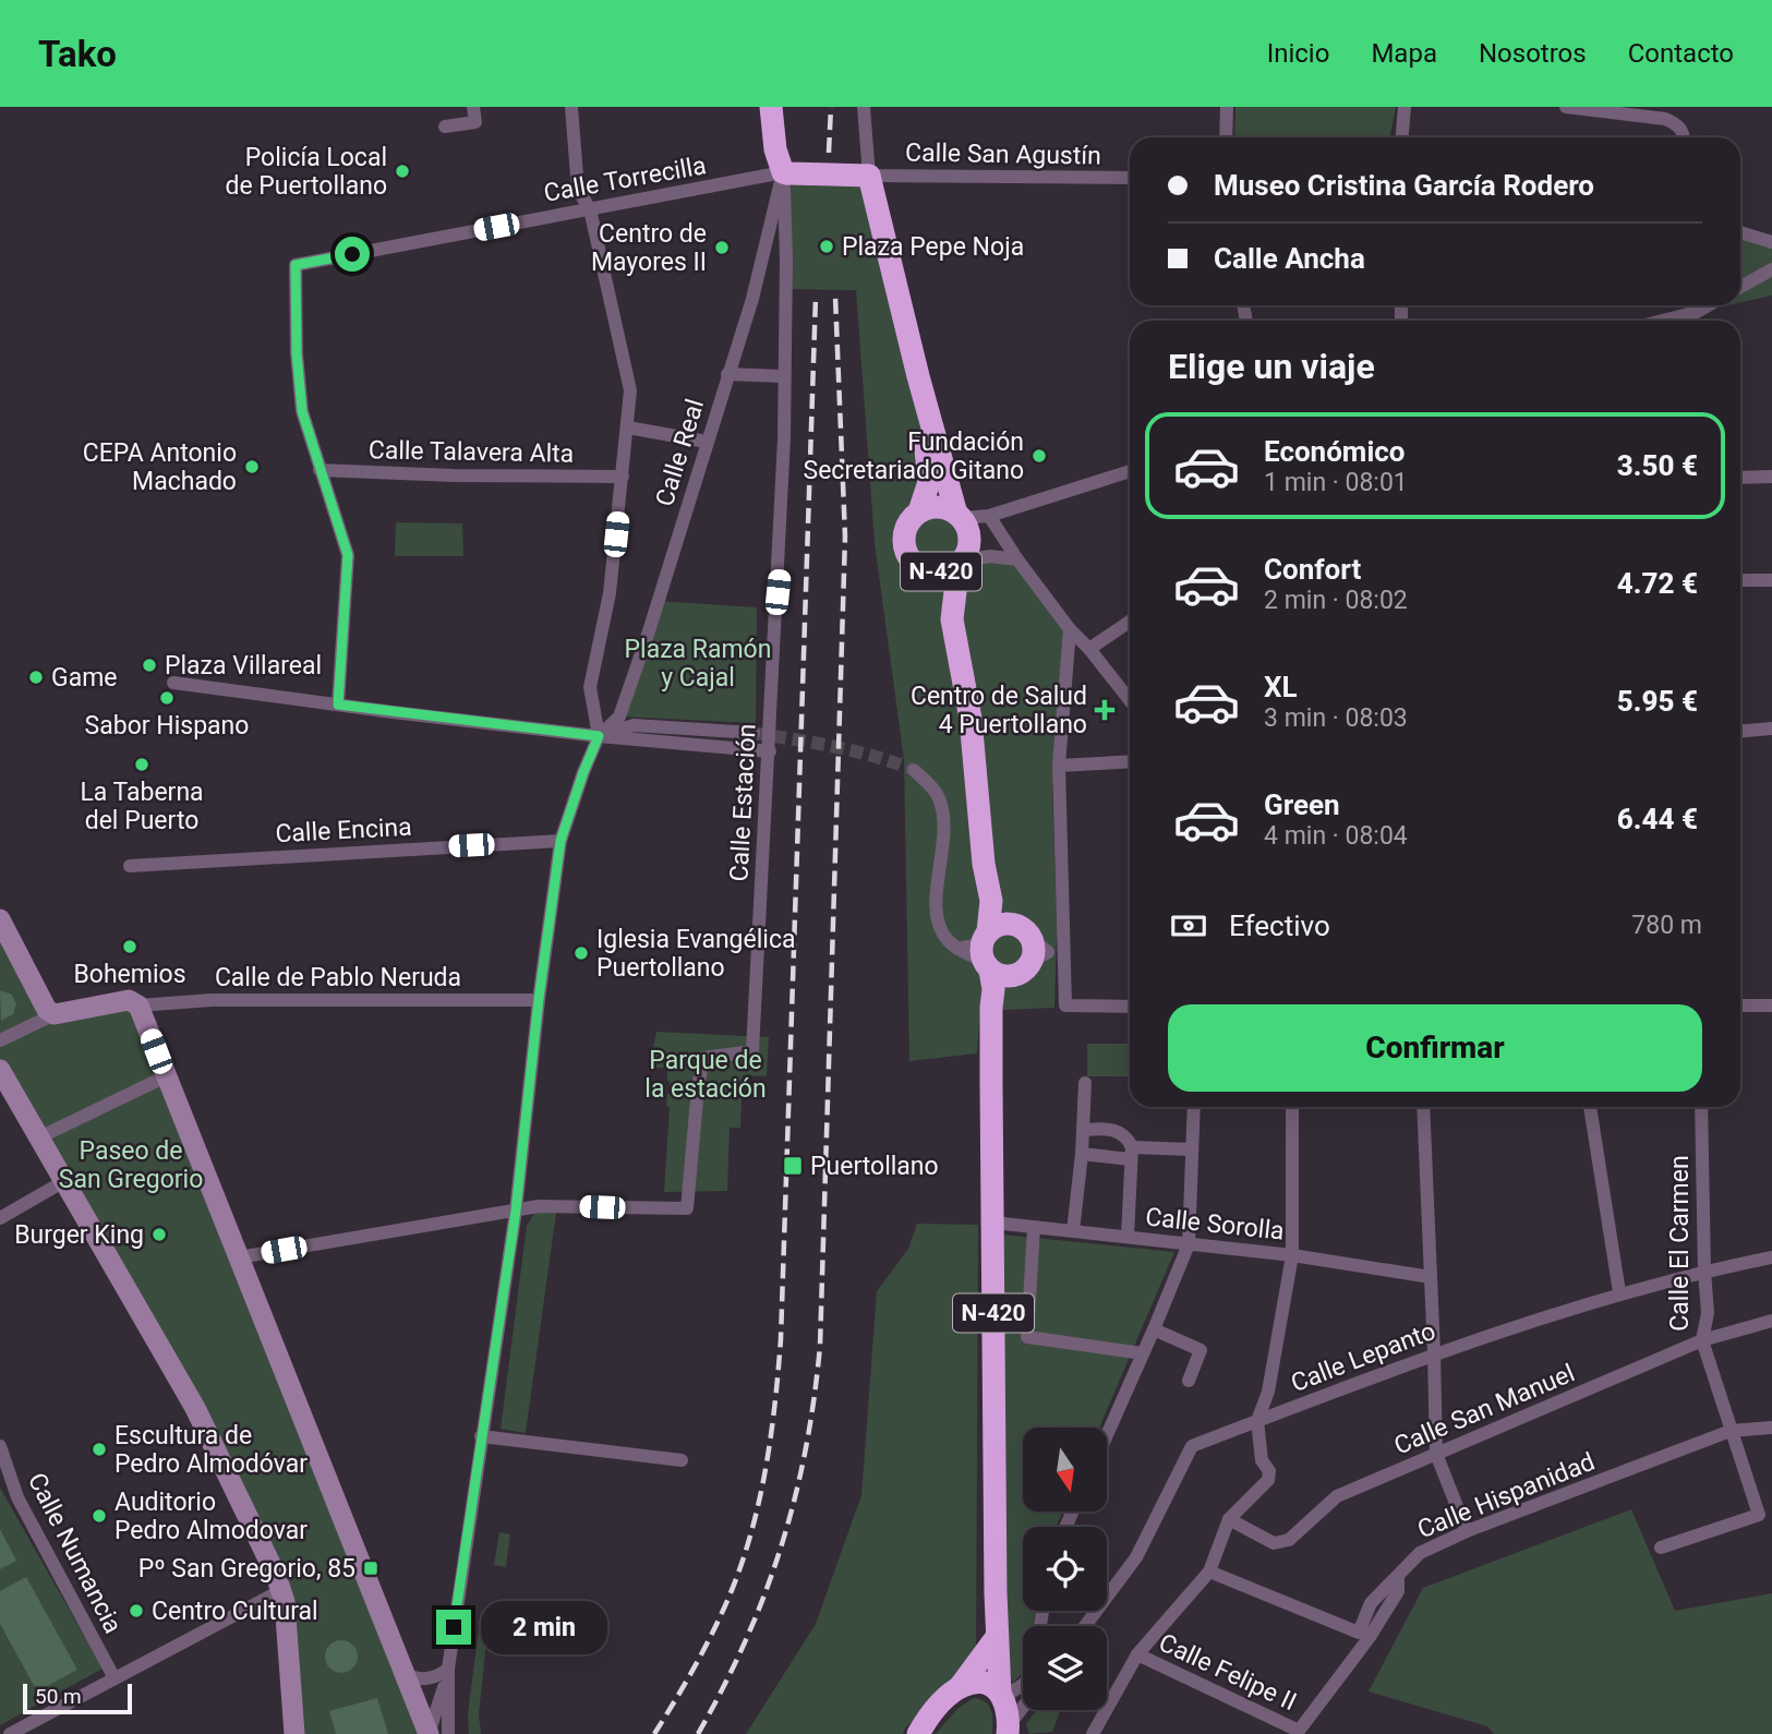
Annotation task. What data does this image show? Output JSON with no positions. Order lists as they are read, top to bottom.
{
  "streets": {
    "highway": ["N-420"],
    "street": [
      "Calle San Agustín",
      "Calle Torrecilla",
      "Calle Talavera Alta",
      "Calle Real",
      "Calle Estación",
      "Calle Encina",
      "Calle de Pablo Neruda",
      "Calle Sorolla",
      "Calle El Carmen",
      "Calle Lepanto",
      "Calle San Manuel",
      "Calle Hispanidad",
      "Calle Numancia",
      "Calle Felipe II"
    ]
  },
  "crossings": [
    ["Calle San Agustín", "N-420"],
    ["Calle Torrecilla", "Calle Talavera Alta"],
    ["Calle Torrecilla", "Calle Real"],
    ["Calle Torrecilla", "Calle Estación"],
    ["Calle Real", "Calle Estación"],
    ["Calle Real", "Calle Encina"],
    ["Calle Real", "Calle de Pablo Neruda"],
    ["N-420", "Calle Sorolla"],
    ["Calle El Carmen", "Calle Lepanto"],
    ["Calle El Carmen", "Calle San Manuel"],
    ["Calle El Carmen", "Calle Hispanidad"],
    ["Calle Hispanidad", "Calle Felipe II"]
  ],
  "parks": ["Plaza Ramón y Cajal", "Parque de la estación", "Paseo de San Gregorio"],
  "places": {
    "other": [
      "Policía Local de Puertollano",
      "Plaza Pepe Noja",
      "Centro de Mayores II",
      "Fundación Secretariado Gitano",
      "CEPA Antonio Machado",
      "Plaza Villareal",
      "Game",
      "Sabor Hispano",
      "La Taberna del Puerto",
      "Bohemios",
      "Iglesia Evangélica Puertollano",
      "Burger King",
      "Escultura de Pedro Almodóvar",
      "Auditorio Pedro Almodovar",
      "Centro Cultural"
    ],
    "health": ["Centro de Salud 4 Puertollano"],
    "transit": ["Puertollano", "Pº San Gregorio, 85"]
  },
  "scale_bar": "50 m",
  "north": "bottom",
  "page": {
    "header": "Tako",
    "nav": [
      "Inicio",
      "Mapa",
      "Nosotros",
      "Contacto"
    ],
    "banner": ["Museo Cristina García Rodero", "Calle Ancha"],
    "heading": "Elige un viaje",
    "list": [
      {
        "name": "Económico",
        "note": "1 min · 08:01",
        "value": "3.50 €"
      },
      {
        "name": "Confort",
        "note": "2 min · 08:02",
        "value": "4.72 €"
      },
      {
        "name": "XL",
        "note": "3 min · 08:03",
        "value": "5.95 €"
      },
      {
        "name": "Green",
        "note": "4 min · 08:04",
        "value": "6.44 €"
      }
    ],
    "pay": ["Efectivo", "780 m"],
    "buttons": "Confirmar",
    "bubble": "2 min",
    "scale": "50 m"
  }
}
